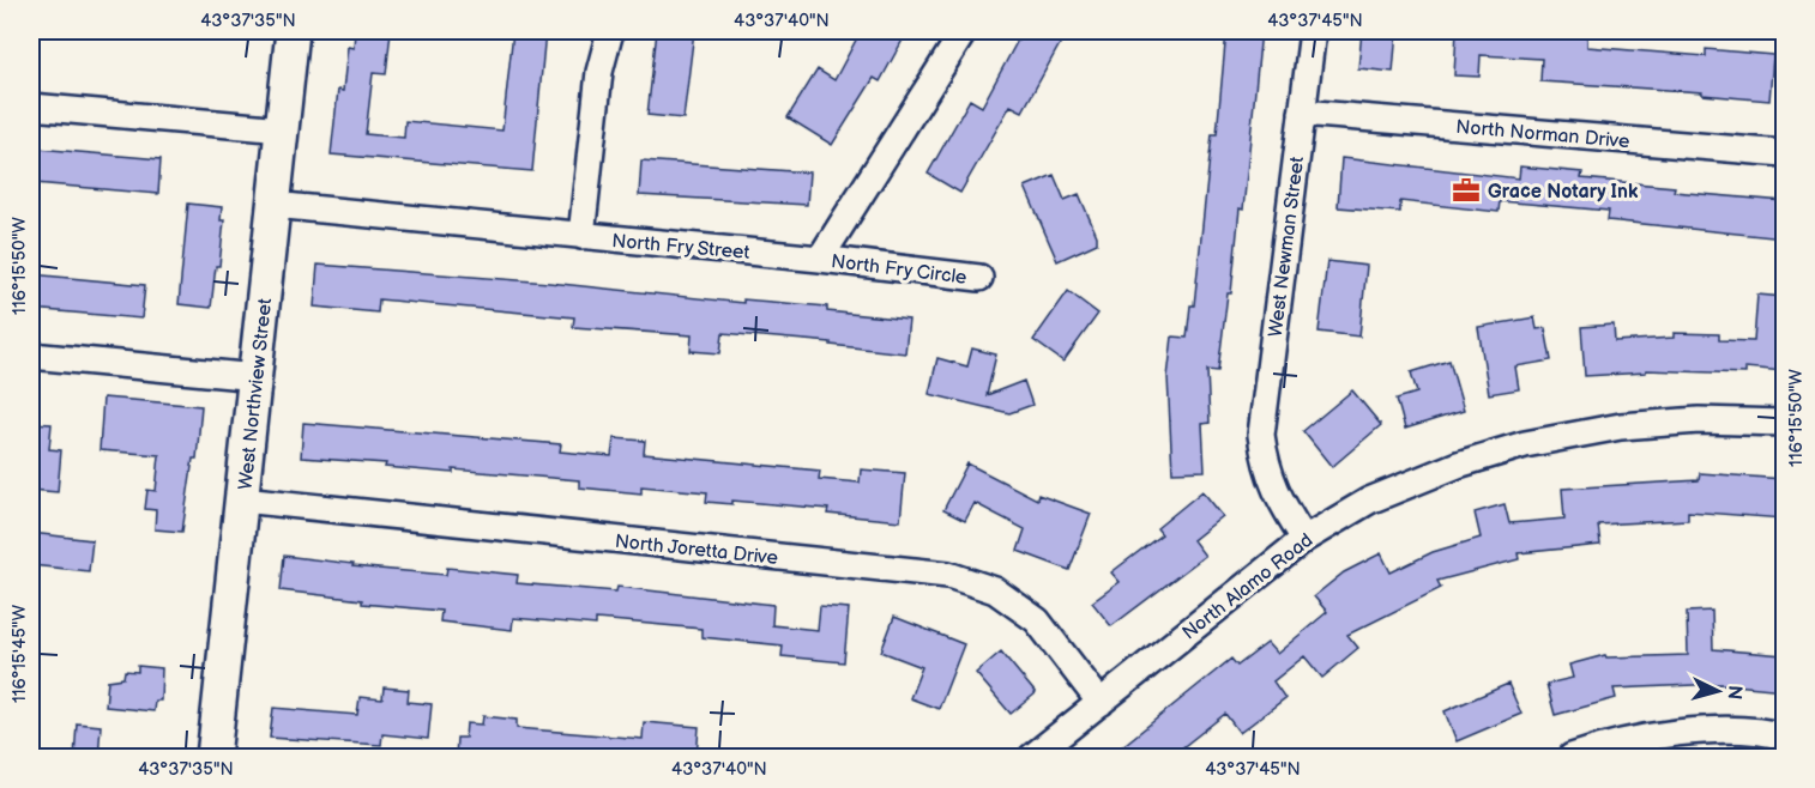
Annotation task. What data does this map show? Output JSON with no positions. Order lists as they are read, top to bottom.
{
  "streets": {
    "street": [
      "North Norman Drive",
      "North Fry Street",
      "West Newman Street",
      "North Fry Circle",
      "West Northview Street",
      "North Joretta Drive",
      "North Alamo Road"
    ]
  },
  "crossings": [
    ["North Norman Drive", "West Newman Street"],
    ["North Fry Street", "North Fry Circle"],
    ["North Fry Street", "West Northview Street"],
    ["West Newman Street", "North Alamo Road"],
    ["West Northview Street", "North Joretta Drive"],
    ["North Joretta Drive", "North Alamo Road"]
  ],
  "places": {
    "office": ["Grace Notary Ink"]
  },
  "north": "right",
  "coordinates": [
    "43°37'35\"N",
    "43°37'40\"N",
    "43°37'45\"N",
    "116°15'50\"W",
    "116°15'45\"W"
  ]
}
